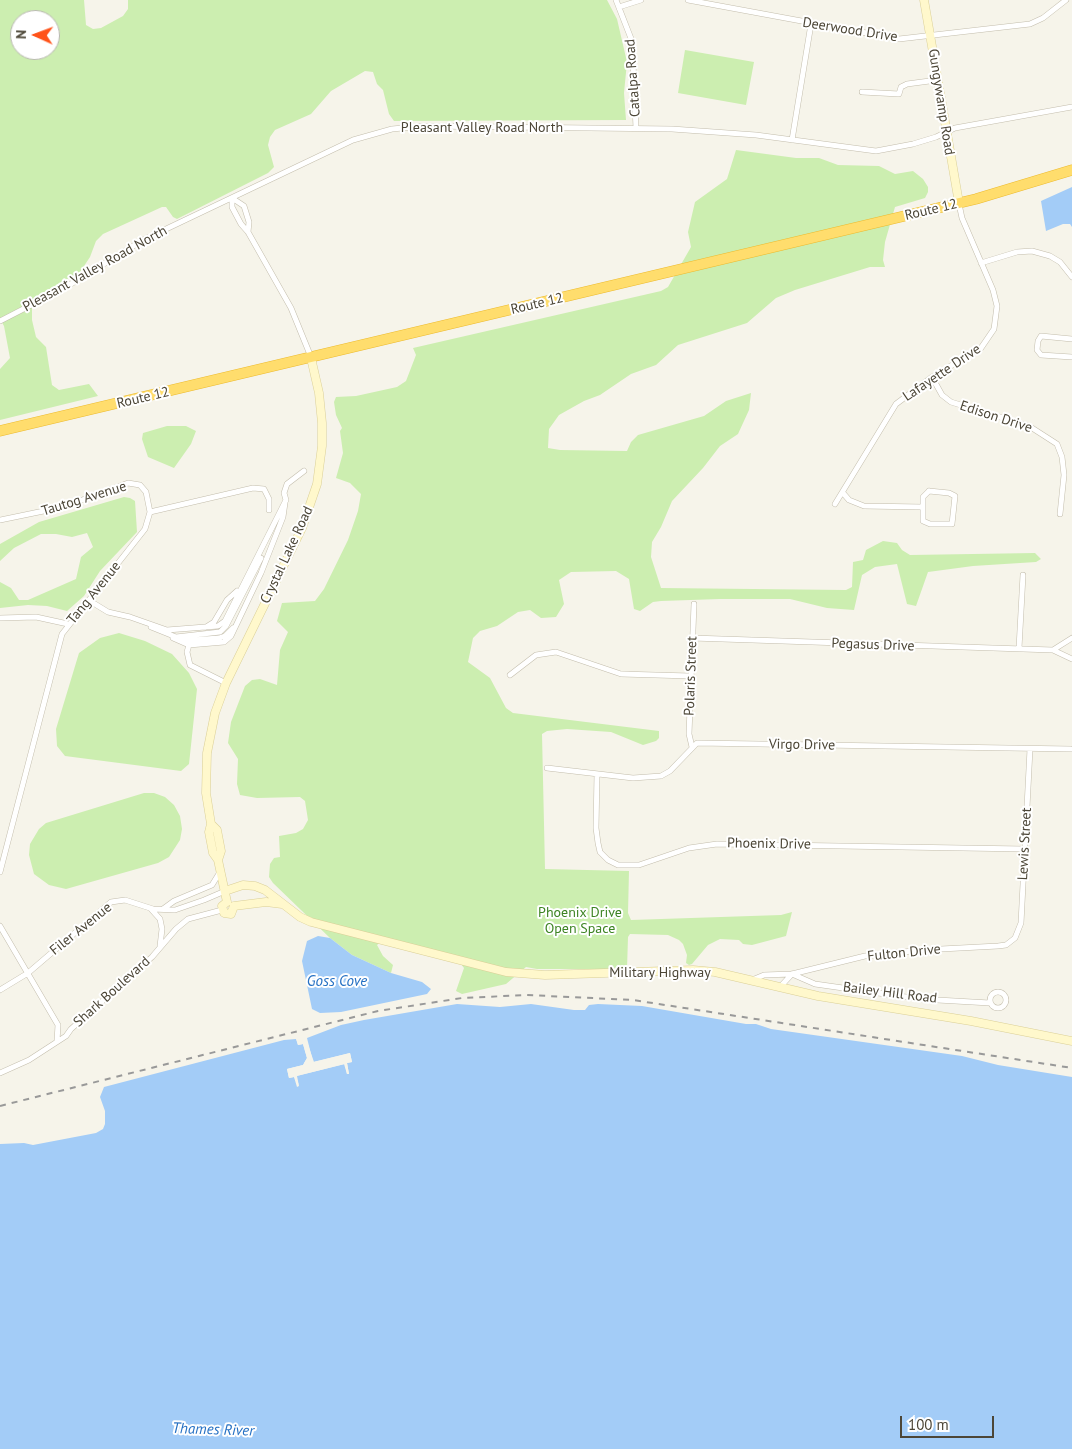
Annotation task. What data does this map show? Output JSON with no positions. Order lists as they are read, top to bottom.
{
  "streets": {
    "highway": ["Route 12"],
    "street": [
      "Deerwood Drive",
      "Catalpa Road",
      "Gungywamp Road",
      "Pleasant Valley Road North",
      "Lafayette Drive",
      "Edison Drive",
      "Tautog Avenue",
      "Crystal Lake Road",
      "Tang Avenue",
      "Pegasus Drive",
      "Polaris Street",
      "Virgo Drive",
      "Phoenix Drive",
      "Lewis Street",
      "Filer Avenue",
      "Fulton Drive",
      "Military Highway",
      "Shark Boulevard",
      "Bailey Hill Road"
    ]
  },
  "crossings": [
    ["Deerwood Drive", "Gungywamp Road"],
    ["Catalpa Road", "Pleasant Valley Road North"],
    ["Gungywamp Road", "Pleasant Valley Road North"],
    ["Gungywamp Road", "Route 12"],
    ["Gungywamp Road", "Lafayette Drive"],
    ["Pleasant Valley Road North", "Crystal Lake Road"],
    ["Route 12", "Lafayette Drive"],
    ["Route 12", "Crystal Lake Road"],
    ["Lafayette Drive", "Edison Drive"],
    ["Tautog Avenue", "Tang Avenue"],
    ["Crystal Lake Road", "Filer Avenue"],
    ["Crystal Lake Road", "Military Highway"],
    ["Pegasus Drive", "Polaris Street"],
    ["Polaris Street", "Virgo Drive"],
    ["Virgo Drive", "Lewis Street"],
    ["Phoenix Drive", "Lewis Street"],
    ["Lewis Street", "Fulton Drive"],
    ["Filer Avenue", "Military Highway"],
    ["Fulton Drive", "Military Highway"],
    ["Fulton Drive", "Bailey Hill Road"]
  ],
  "water": ["Goss Cove", "Thames River"],
  "parks": ["Phoenix Drive Open Space"],
  "scale_bar": "100 m",
  "north": "left"
}
